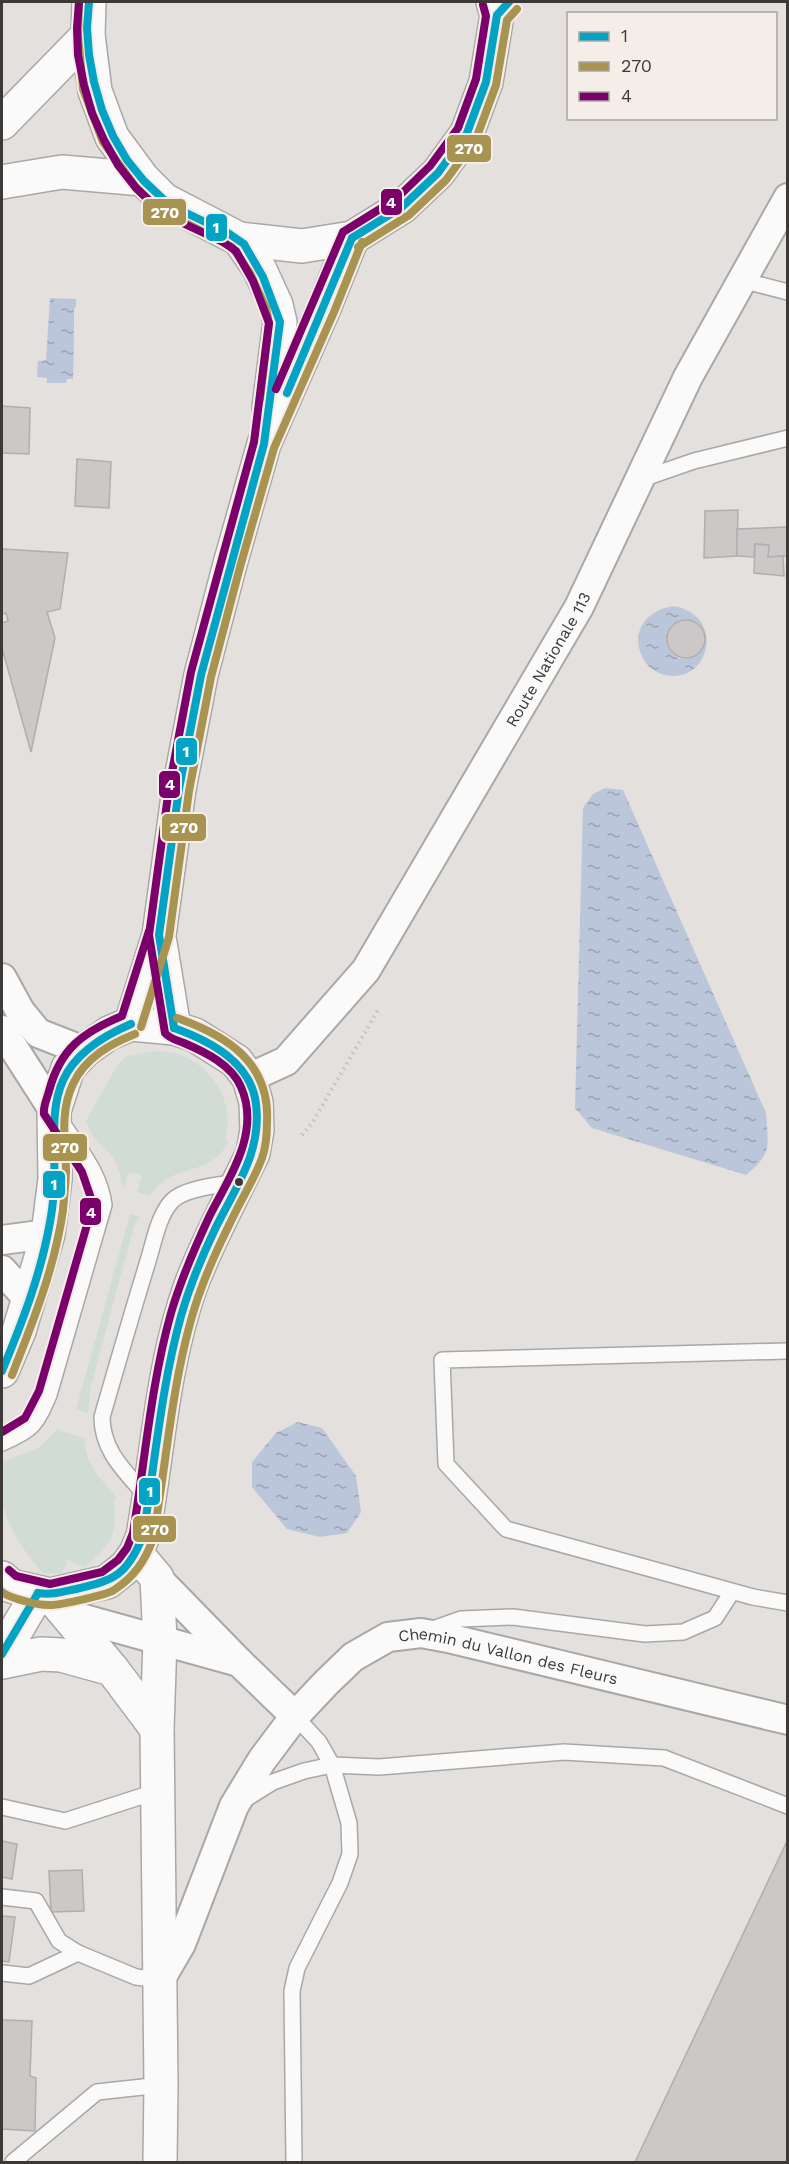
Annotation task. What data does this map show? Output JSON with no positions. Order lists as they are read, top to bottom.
{
  "streets": {
    "street": ["Route Nationale 113", "Chemin du Vallon des Fleurs"]
  },
  "lines": ["transit line 1", "transit line 270", "transit line 4"],
  "legend": ["1", "270", "4"]
}
